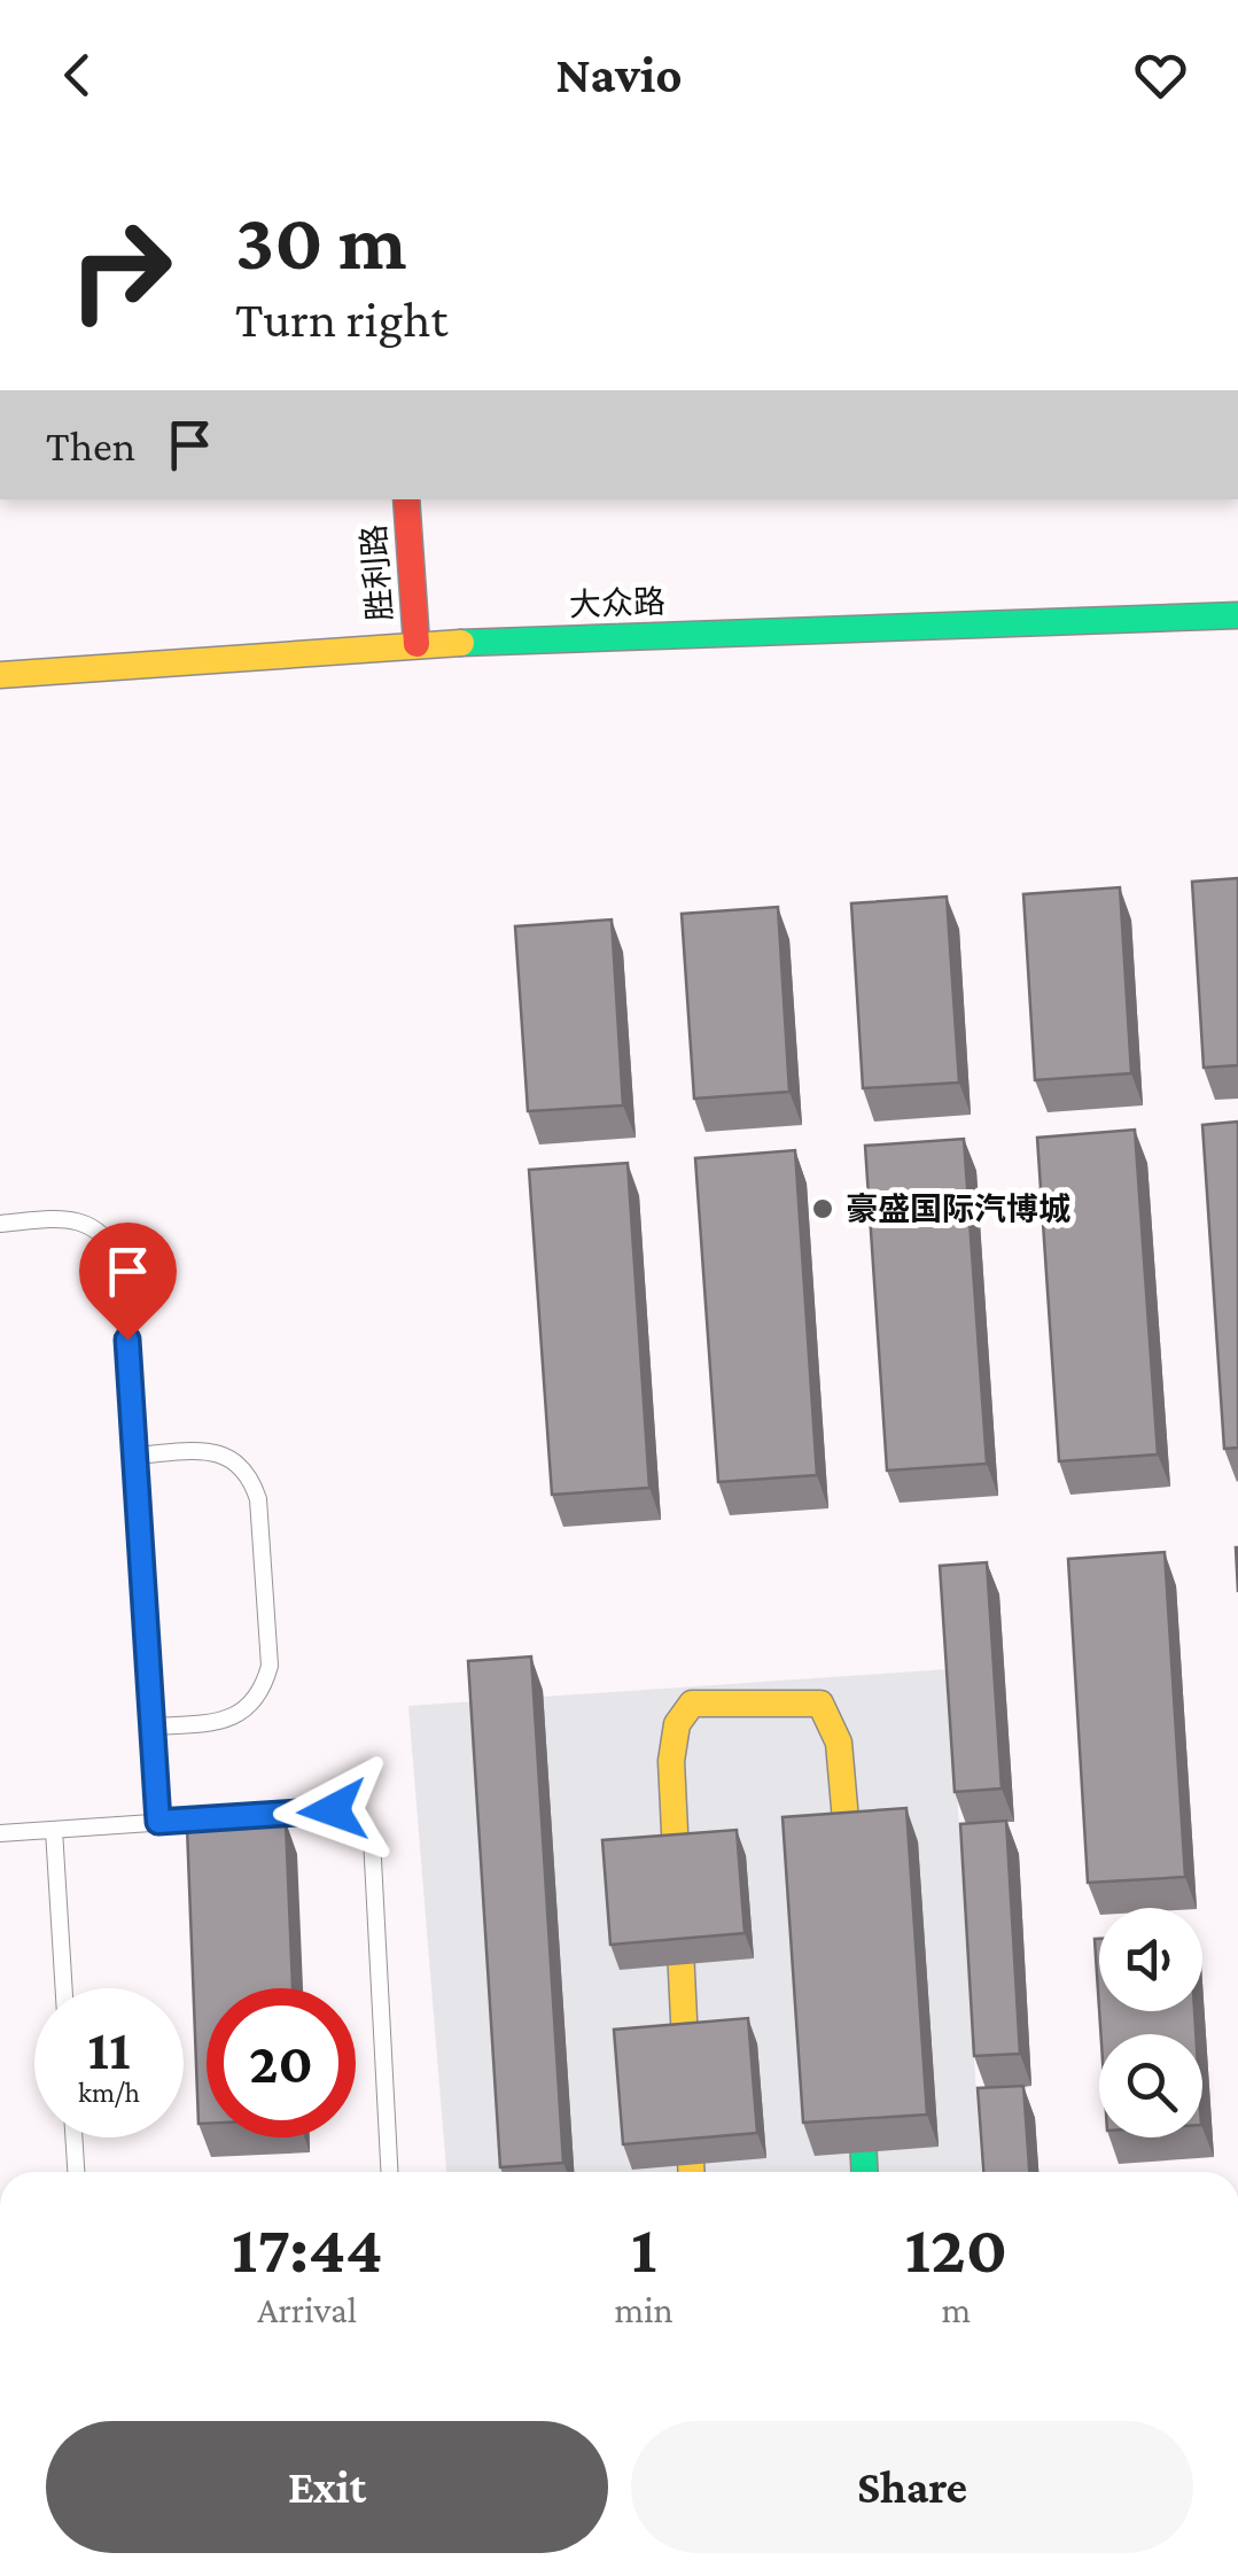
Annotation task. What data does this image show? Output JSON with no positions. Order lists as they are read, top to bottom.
{
  "streets": {
    "street": ["胜利路", "大众路"]
  },
  "crossings": [
    ["胜利路", "大众路"]
  ],
  "places": ["豪盛国际汽博城"],
  "page": {
    "header": "Navio",
    "turn": ["30 m", "Turn right"],
    "then": "Then",
    "speed": "11 km/h",
    "limit": "20",
    "eta": [
      "17:44",
      "Arrival",
      "1",
      "min",
      "120",
      "m"
    ],
    "buttons": ["Exit", "Share"]
  }
}
